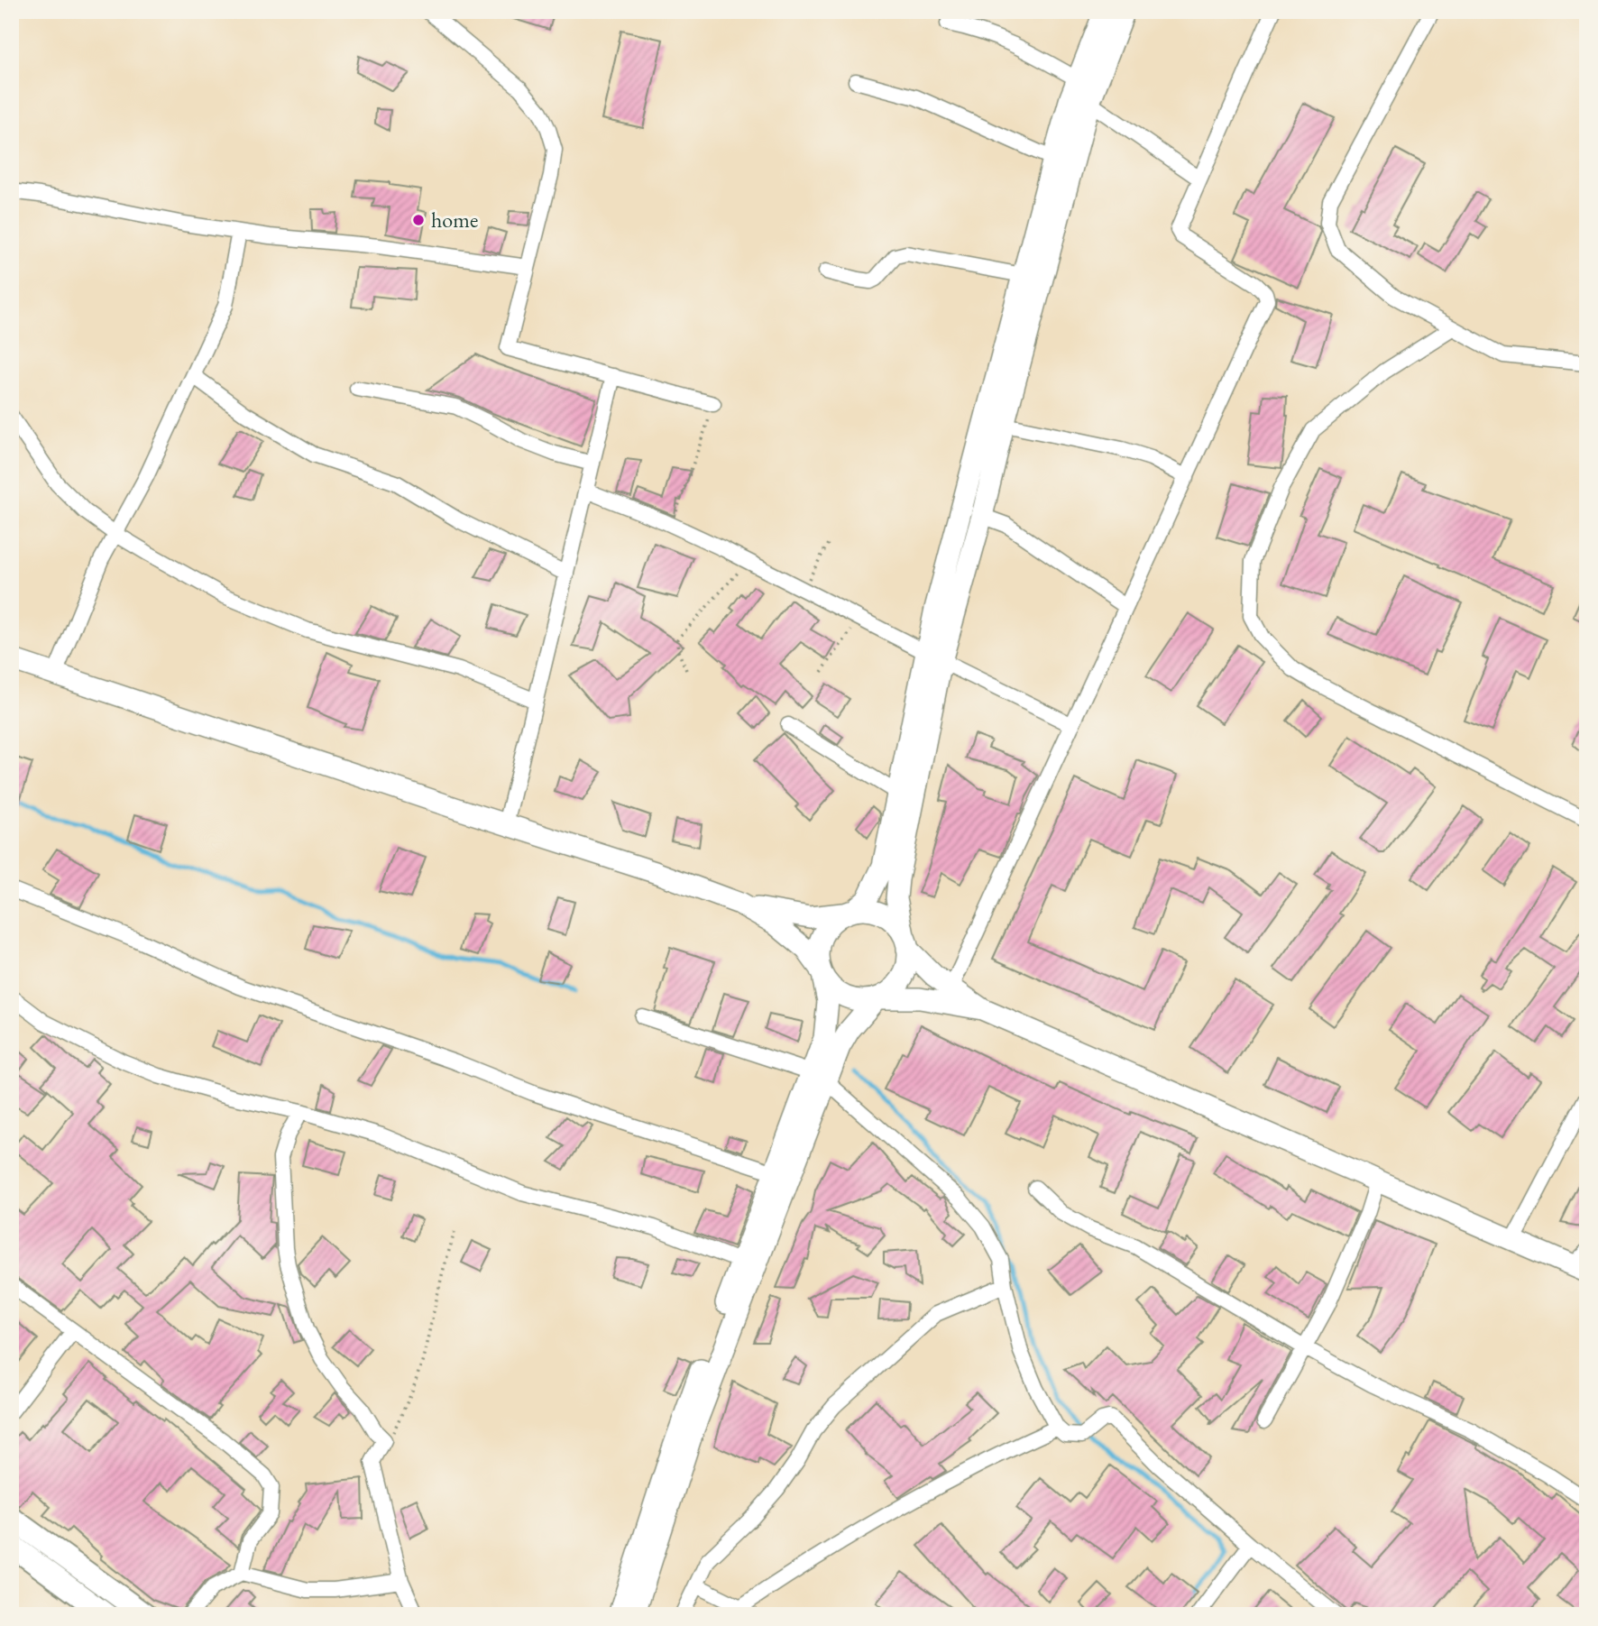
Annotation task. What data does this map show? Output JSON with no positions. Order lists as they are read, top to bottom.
{
  "places": ["home"]
}
